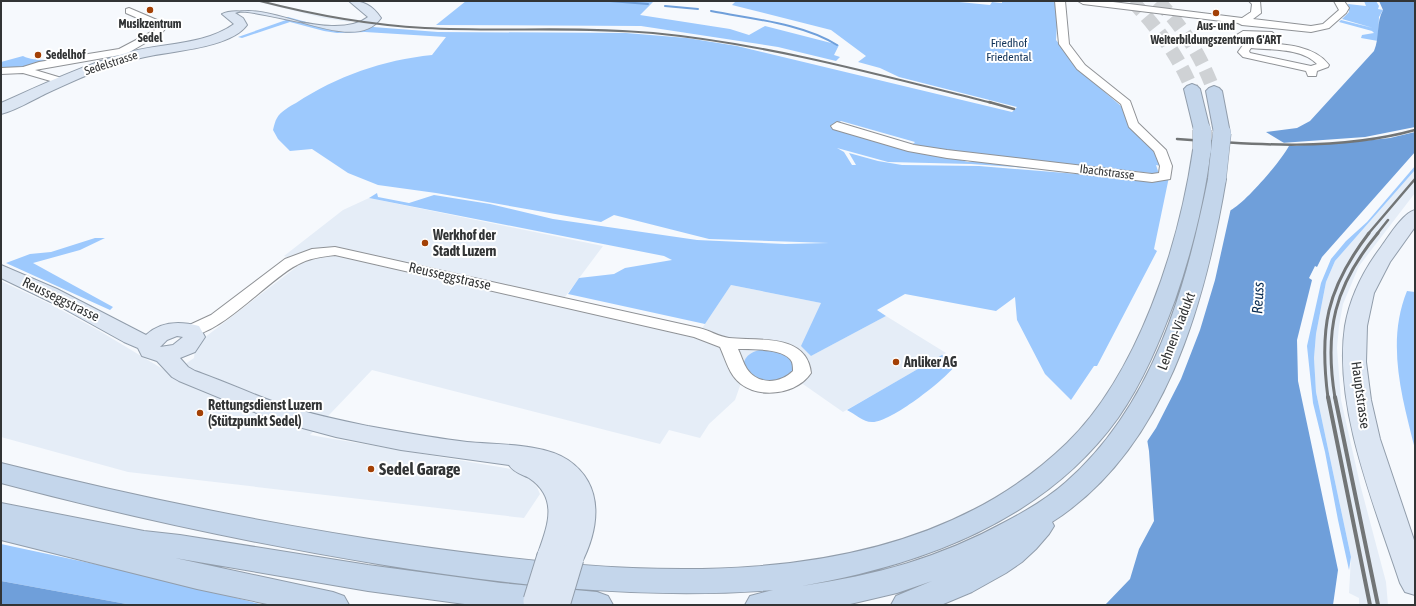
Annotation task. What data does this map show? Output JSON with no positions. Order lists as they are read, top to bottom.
{
  "streets": {
    "highway": ["Lehnen-Viadukt"],
    "main road": ["Sedelstrasse", "Reusseggstrasse", "Hauptstrasse"],
    "street": ["Ibachstrasse"]
  },
  "water": ["Reuss"],
  "parks": ["Friedhof Friedental"],
  "places": [
    "Musikzentrum Sedel",
    "Aus- und Weiterbildungszentrum G'ART",
    "Sedelhof",
    "Werkhof der Stadt Luzern",
    "Anliker AG",
    "Rettungsdienst Luzern (Stützpunkt Sedel)",
    "Sedel Garage"
  ]
}
